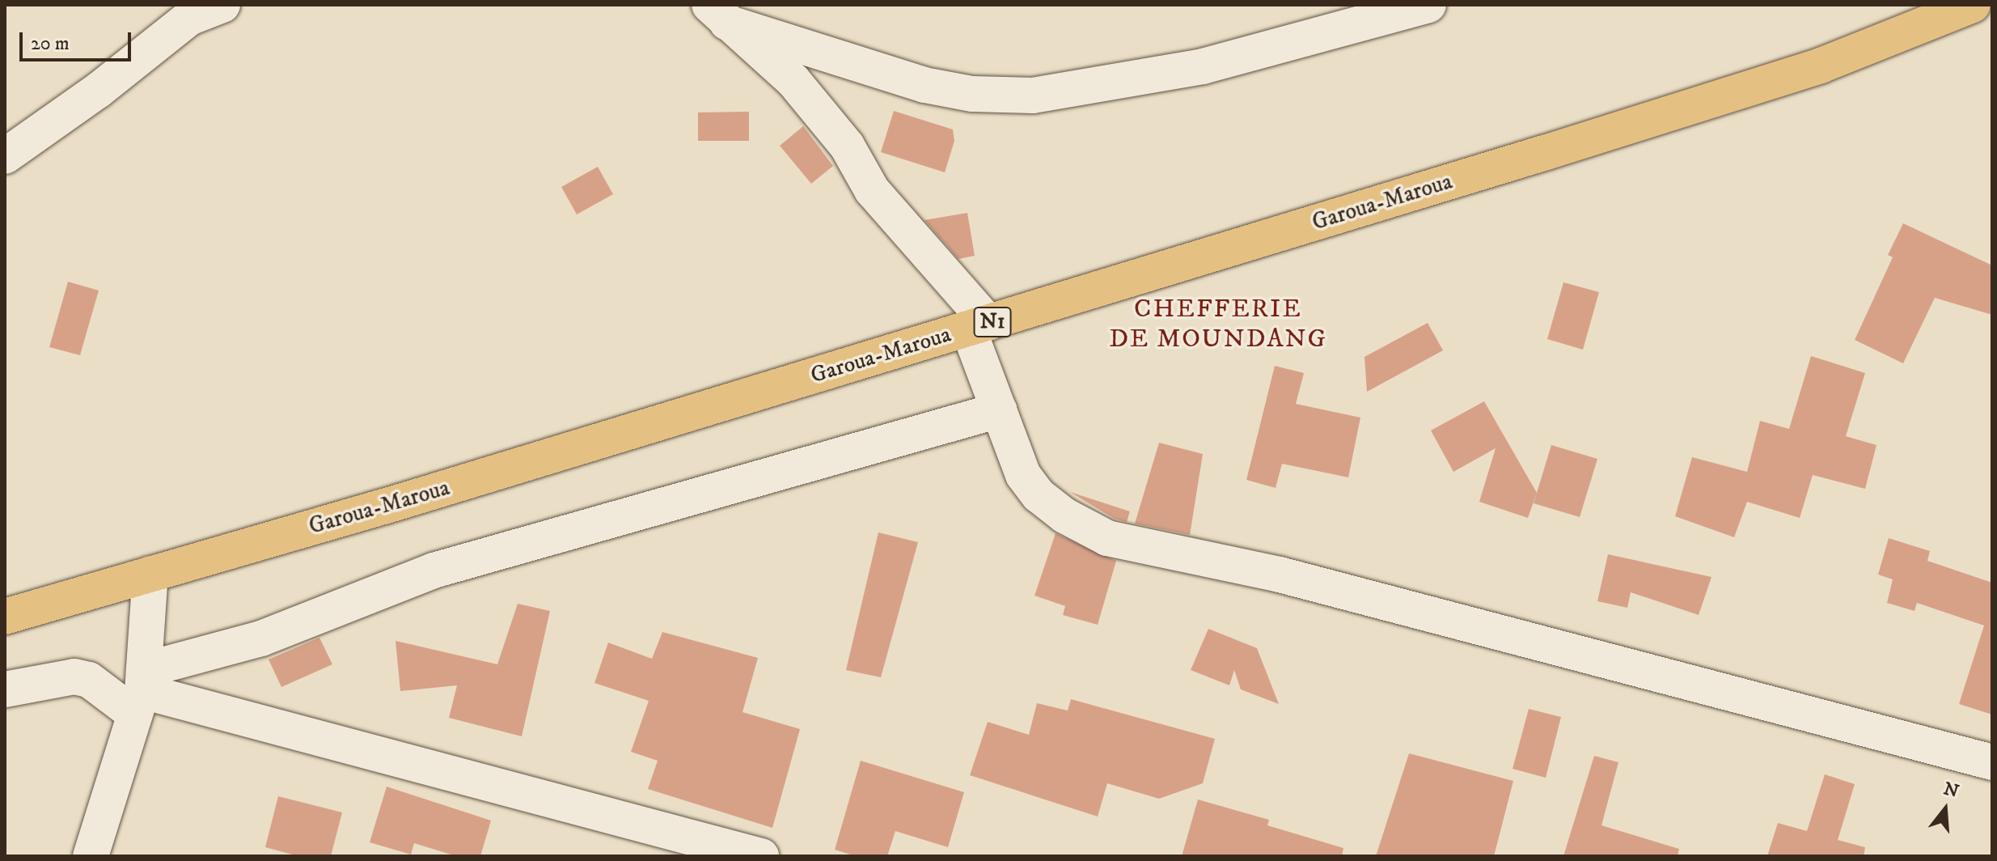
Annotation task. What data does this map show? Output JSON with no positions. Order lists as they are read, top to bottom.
{
  "streets": {
    "highway": ["Garoua-Maroua", "N1"]
  },
  "districts": ["CHEFFERIE DE MOUNDANG"],
  "scale_bar": "20 m",
  "north": "top"
}
